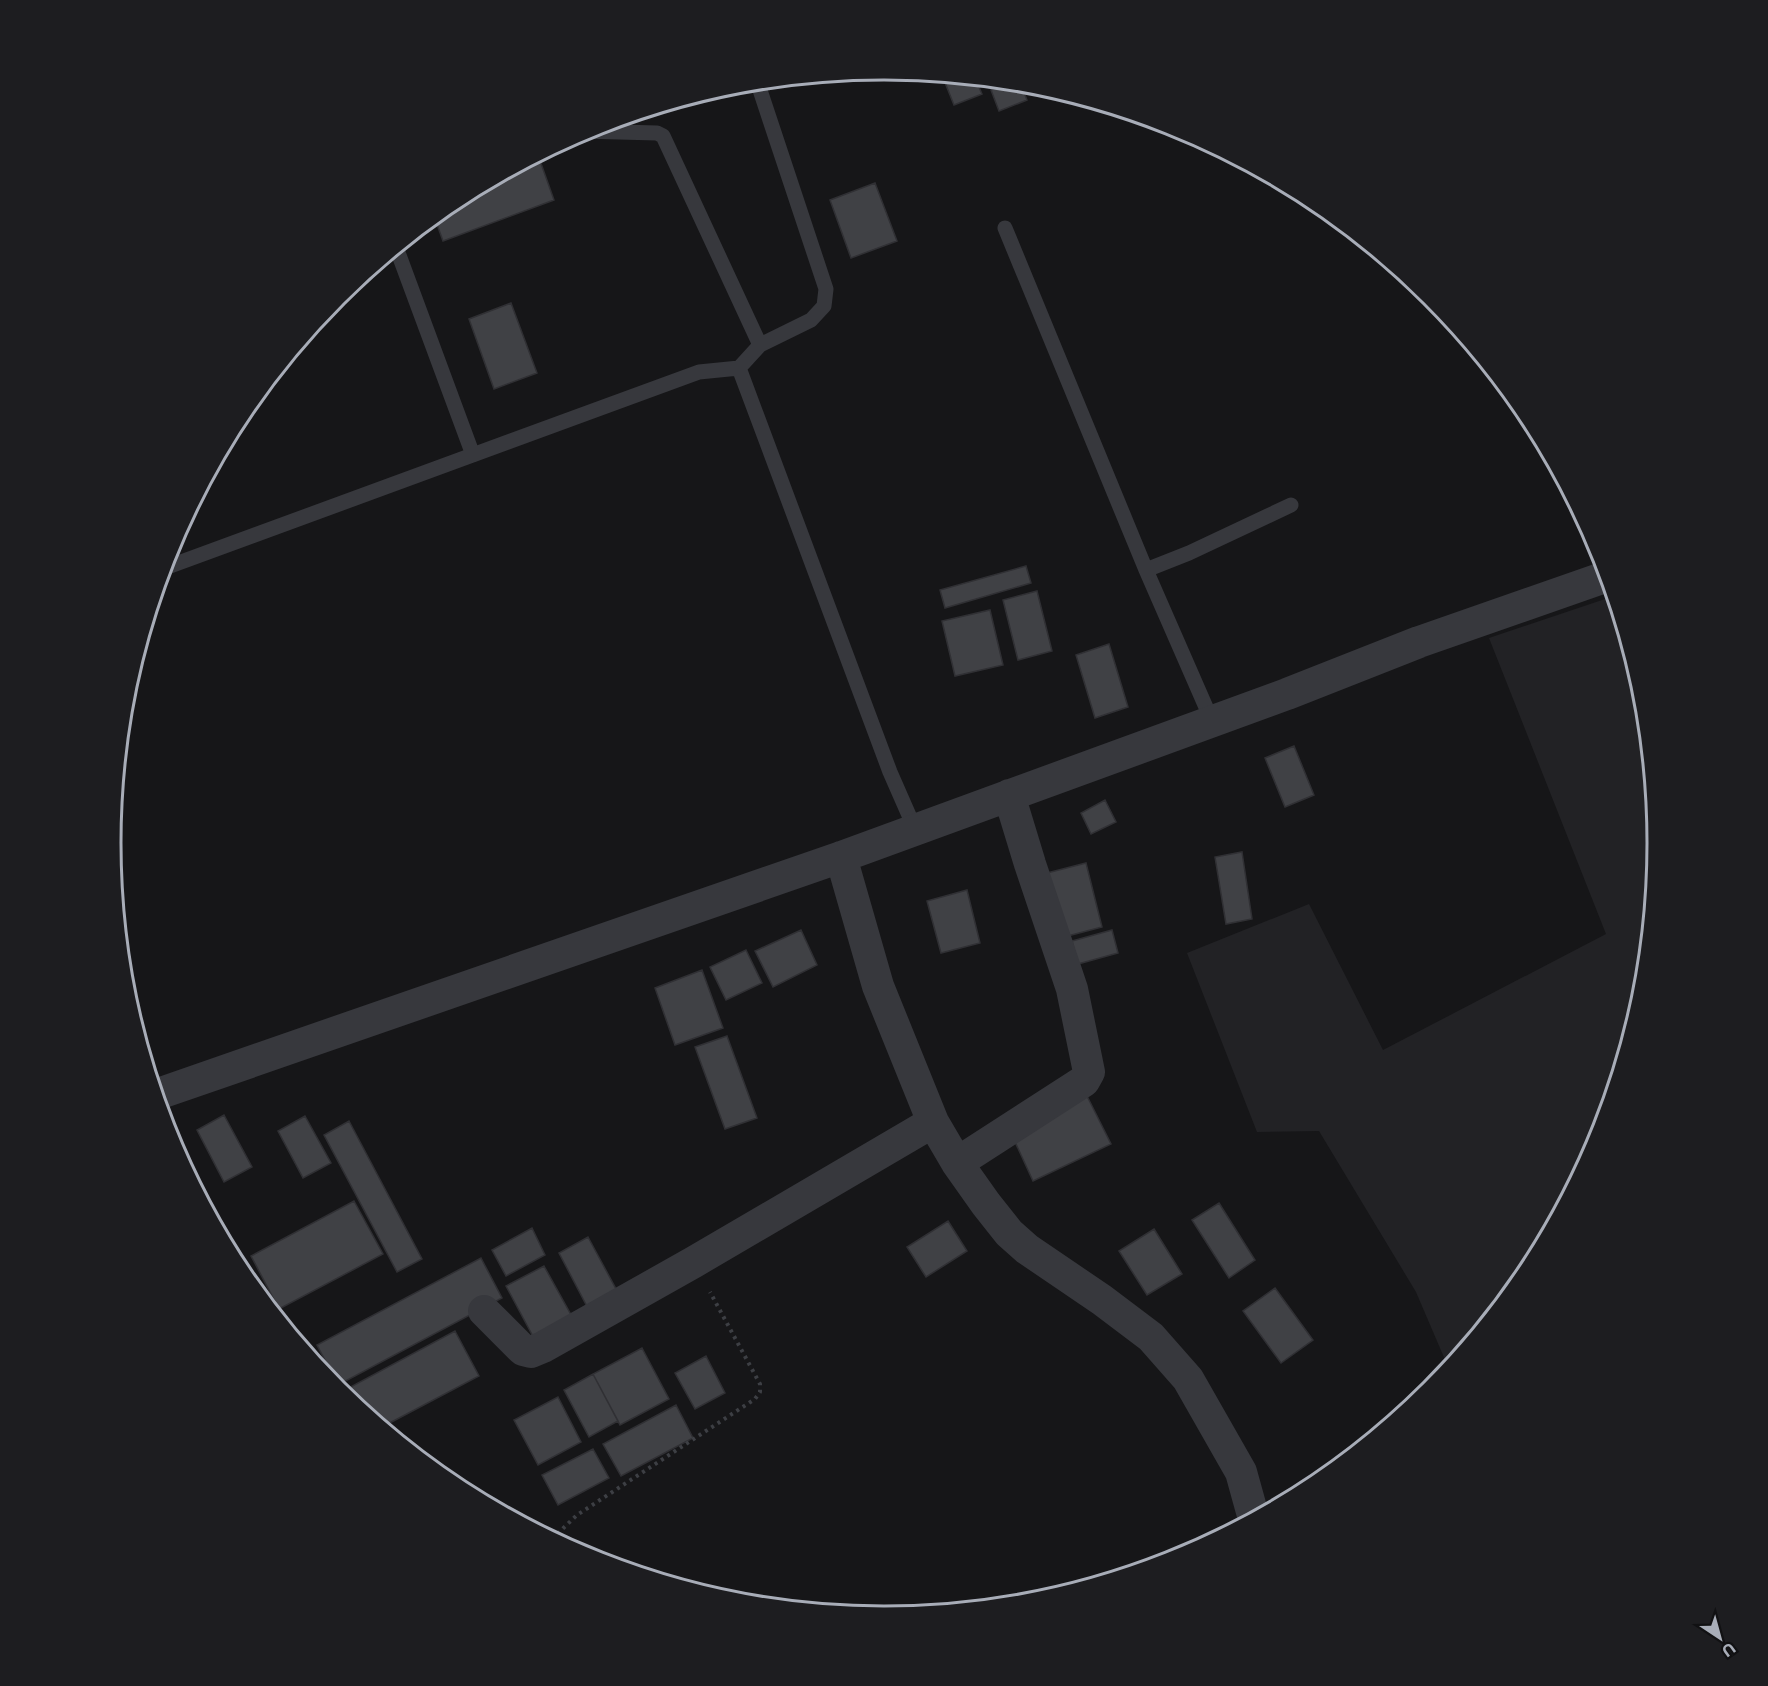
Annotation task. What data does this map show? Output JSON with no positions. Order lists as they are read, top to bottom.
{
  "north": "bottom right"
}
